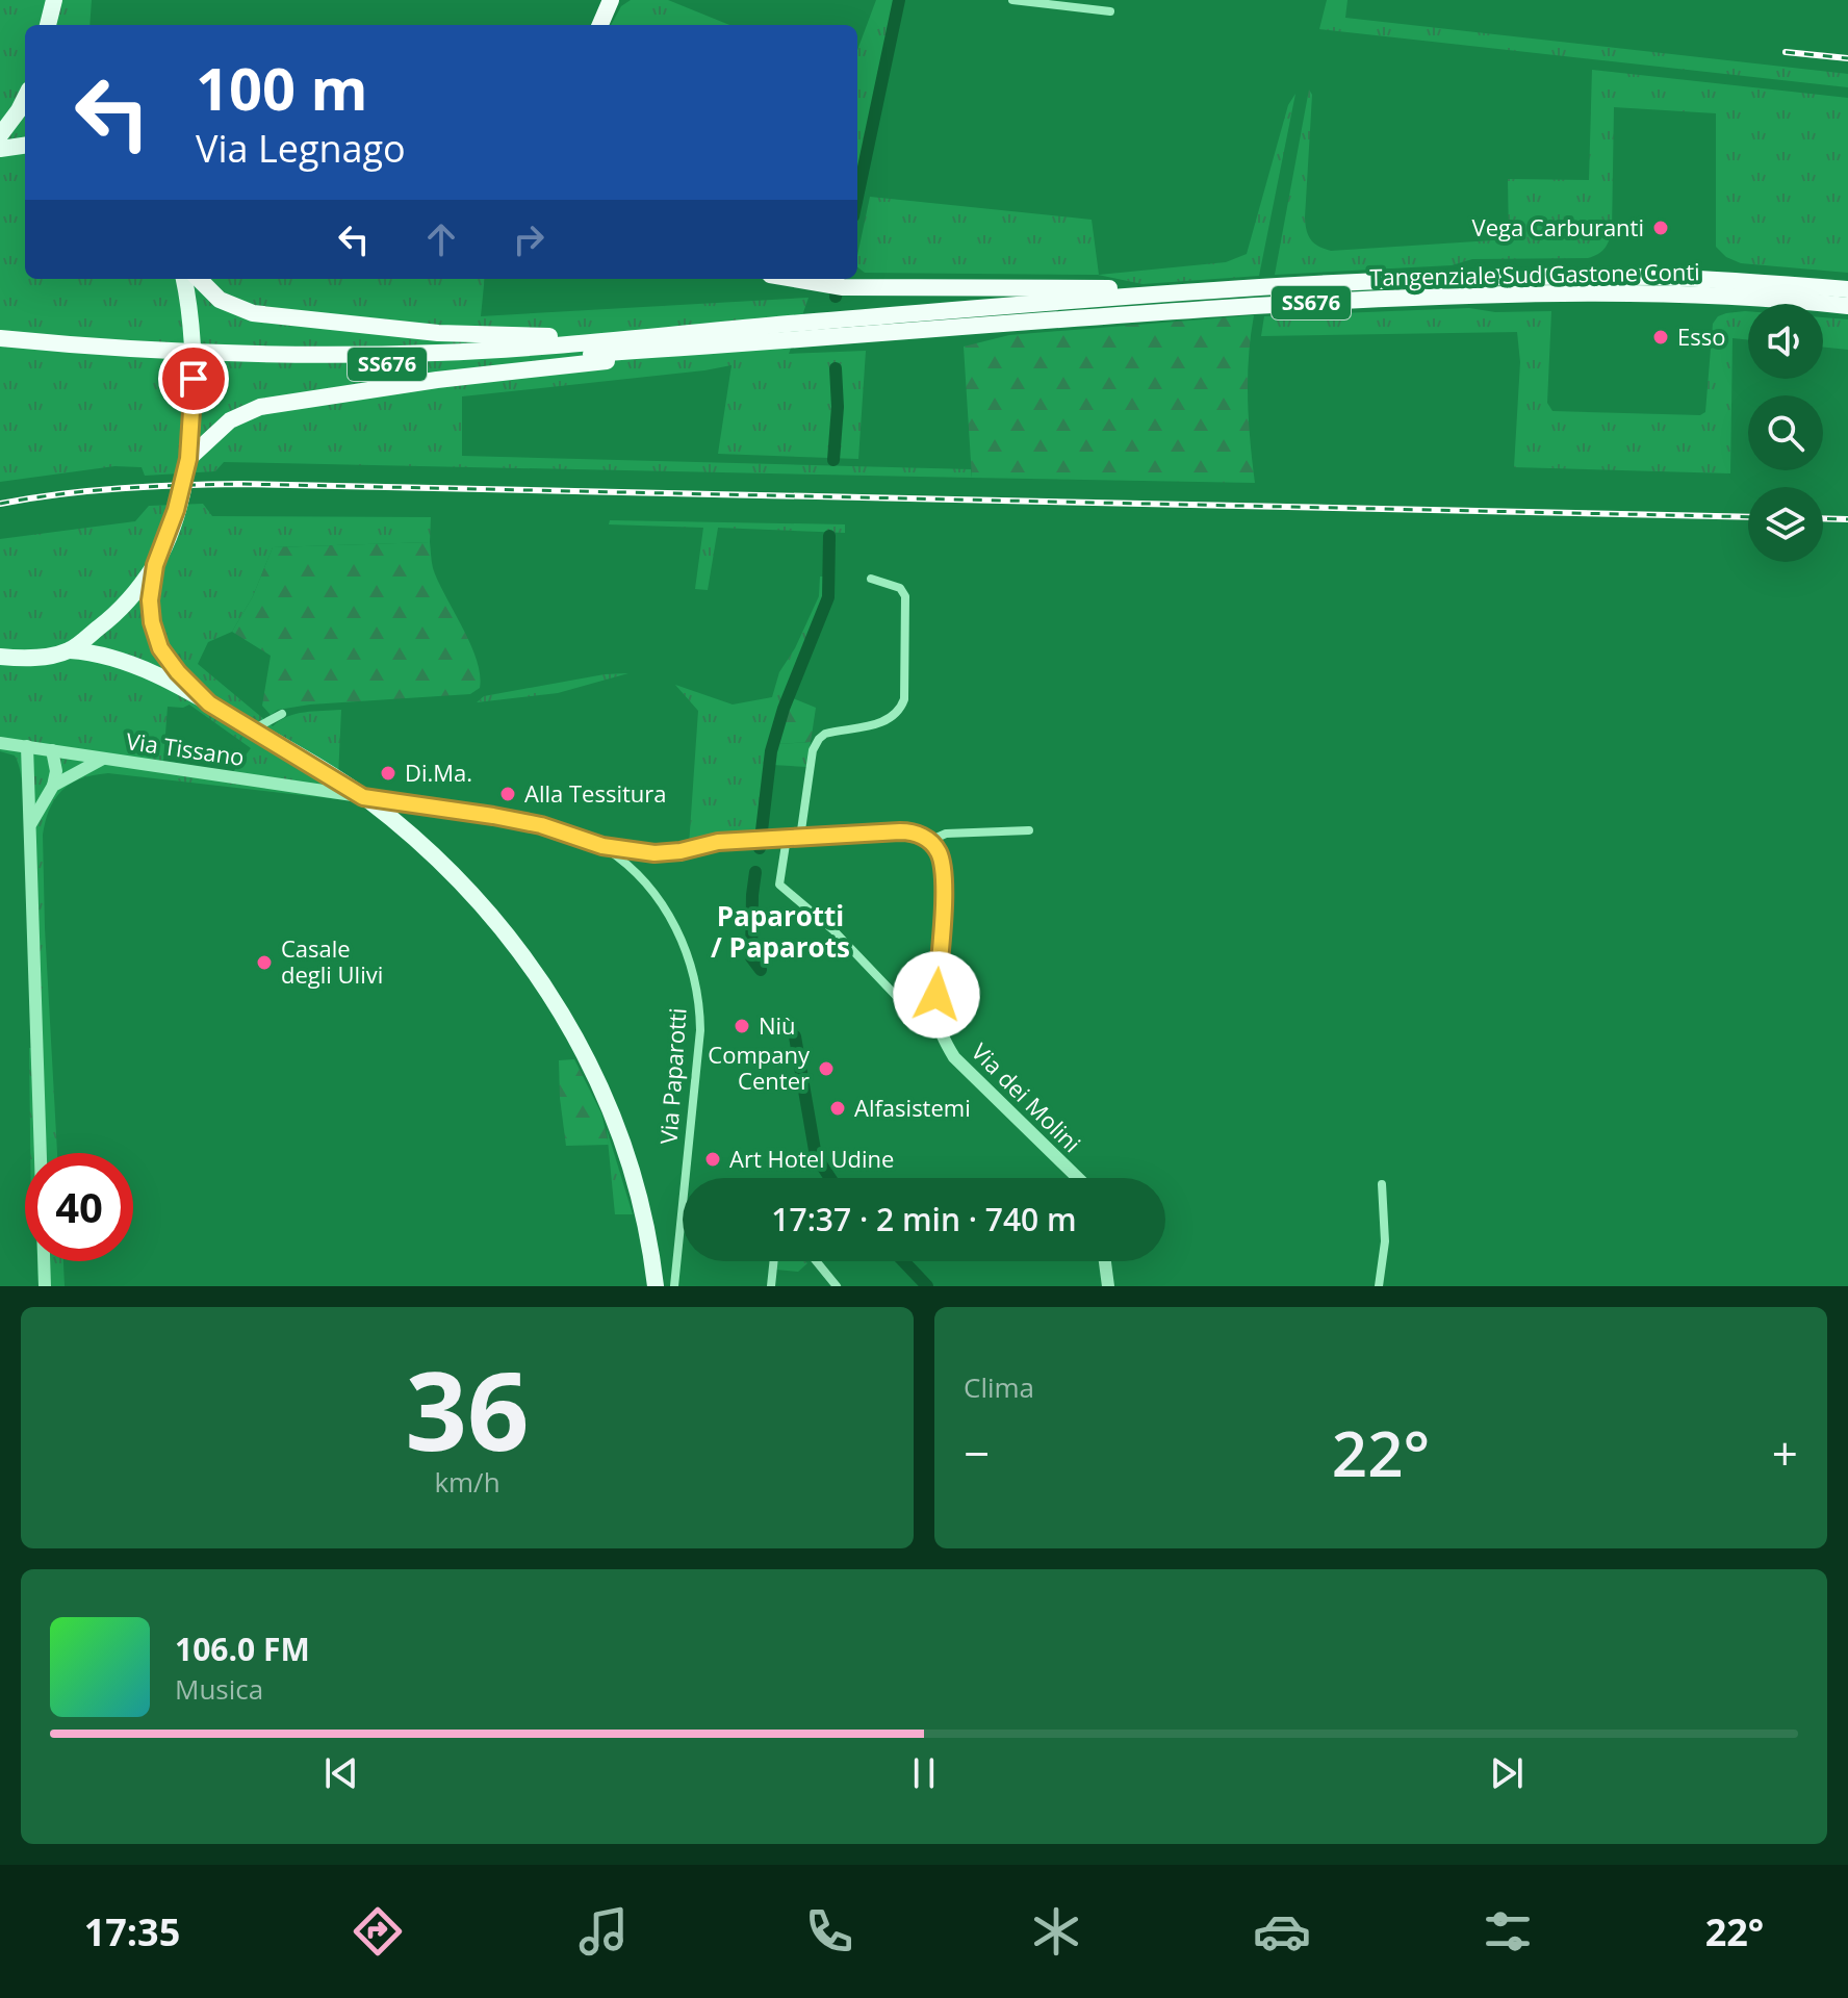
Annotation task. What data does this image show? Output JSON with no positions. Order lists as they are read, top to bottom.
{
  "streets": {
    "highway": ["Tangenziale Sud Gastone Conti", "SS676"],
    "street": ["Via Tissano", "Via Paparotti", "Via dei Molini"]
  },
  "crossings": [
    ["Tangenziale Sud Gastone Conti", "SS676"],
    ["Via Tissano", "Via Paparotti"]
  ],
  "districts": ["Paparotti / Paparots"],
  "places": [
    "Vega Carburanti",
    "Esso",
    "Di.Ma.",
    "Alla Tessitura",
    "Casale degli Ulivi",
    "Niù",
    "Company Center",
    "Alfasistemi",
    "Art Hotel Udine"
  ],
  "page": {
    "turn": ["100 m", "Via Legnago"],
    "limit": "40",
    "trip": "17:37 · 2 min · 740 m",
    "tile": [
      ["36", "km/h"],
      "Clima"
    ],
    "heat": ["−", "22°", "+"],
    "song": ["106.0 FM", "Musica"],
    "tabs": ["17:35", "22°"]
  }
}
